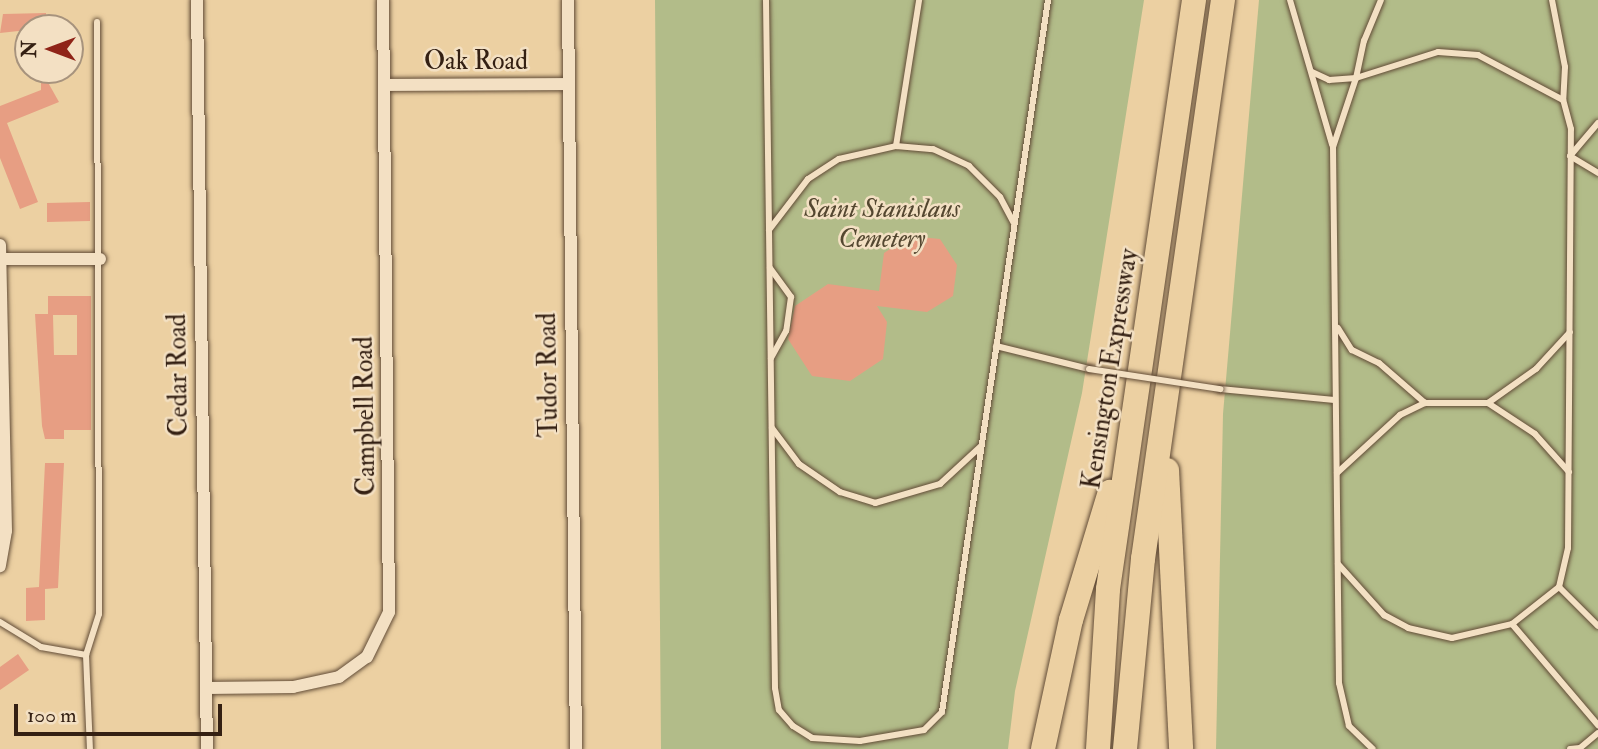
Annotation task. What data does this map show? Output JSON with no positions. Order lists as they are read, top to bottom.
{
  "streets": {
    "highway": ["Kensington Expressway"],
    "street": [
      "Oak Road",
      "Cedar Road",
      "Tudor Road",
      "Campbell Road"
    ]
  },
  "crossings": [
    ["Oak Road", "Tudor Road"],
    ["Oak Road", "Campbell Road"],
    ["Cedar Road", "Campbell Road"]
  ],
  "parks": ["Saint Stanislaus Cemetery"],
  "scale_bar": "100 m",
  "north": "left"
}
